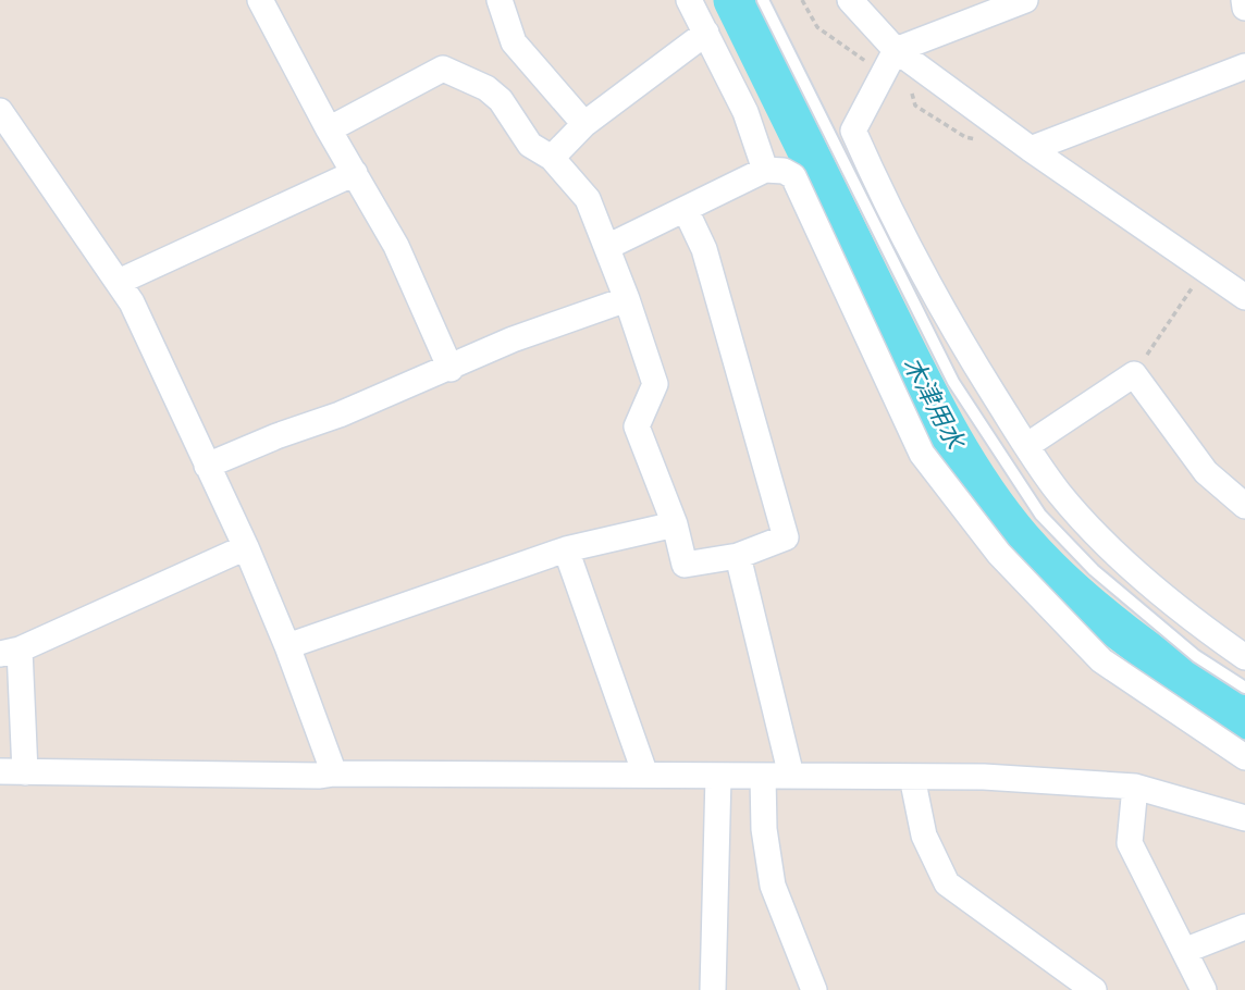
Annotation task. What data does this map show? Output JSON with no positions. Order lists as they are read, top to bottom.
{
  "water": ["木津用水"]
}
